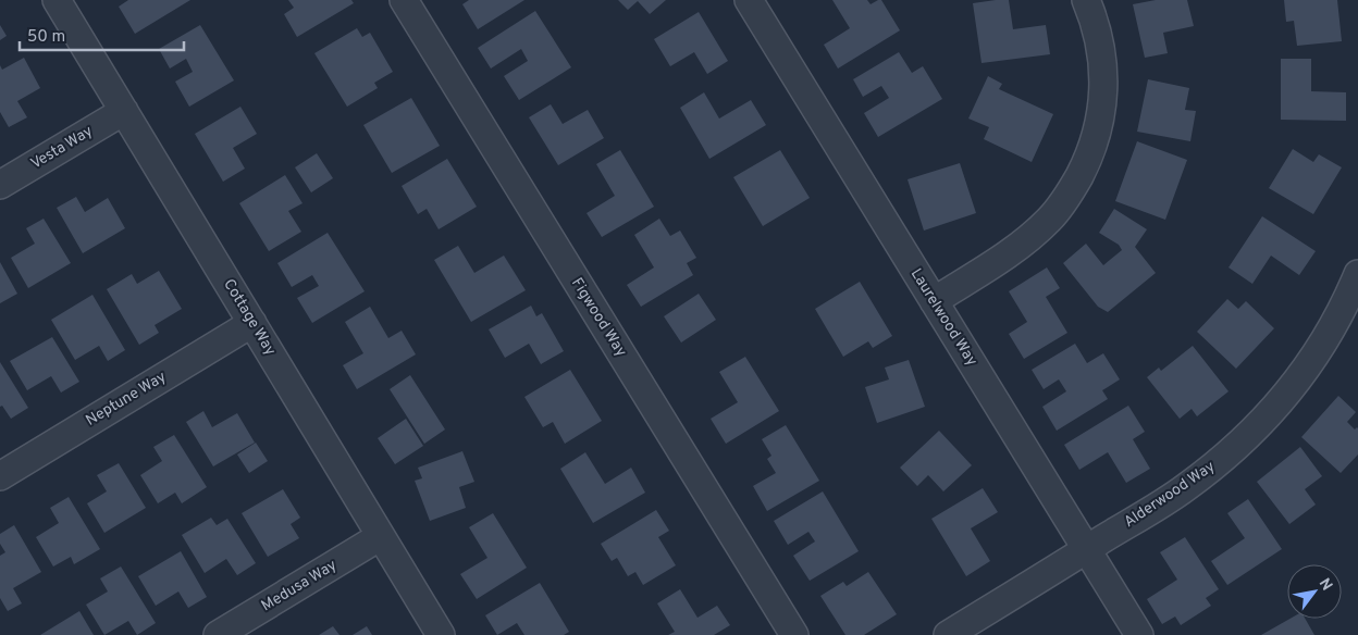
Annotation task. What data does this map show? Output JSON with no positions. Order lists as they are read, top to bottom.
{
  "streets": {
    "street": [
      "Vesta Way",
      "Cottage Way",
      "Figwood Way",
      "Laurelwood Way",
      "Neptune Way",
      "Alderwood Way",
      "Medusa Way"
    ]
  },
  "crossings": [
    ["Vesta Way", "Cottage Way"],
    ["Cottage Way", "Neptune Way"],
    ["Cottage Way", "Medusa Way"],
    ["Laurelwood Way", "Alderwood Way"]
  ],
  "scale_bar": "50 m",
  "north": "top right"
}
